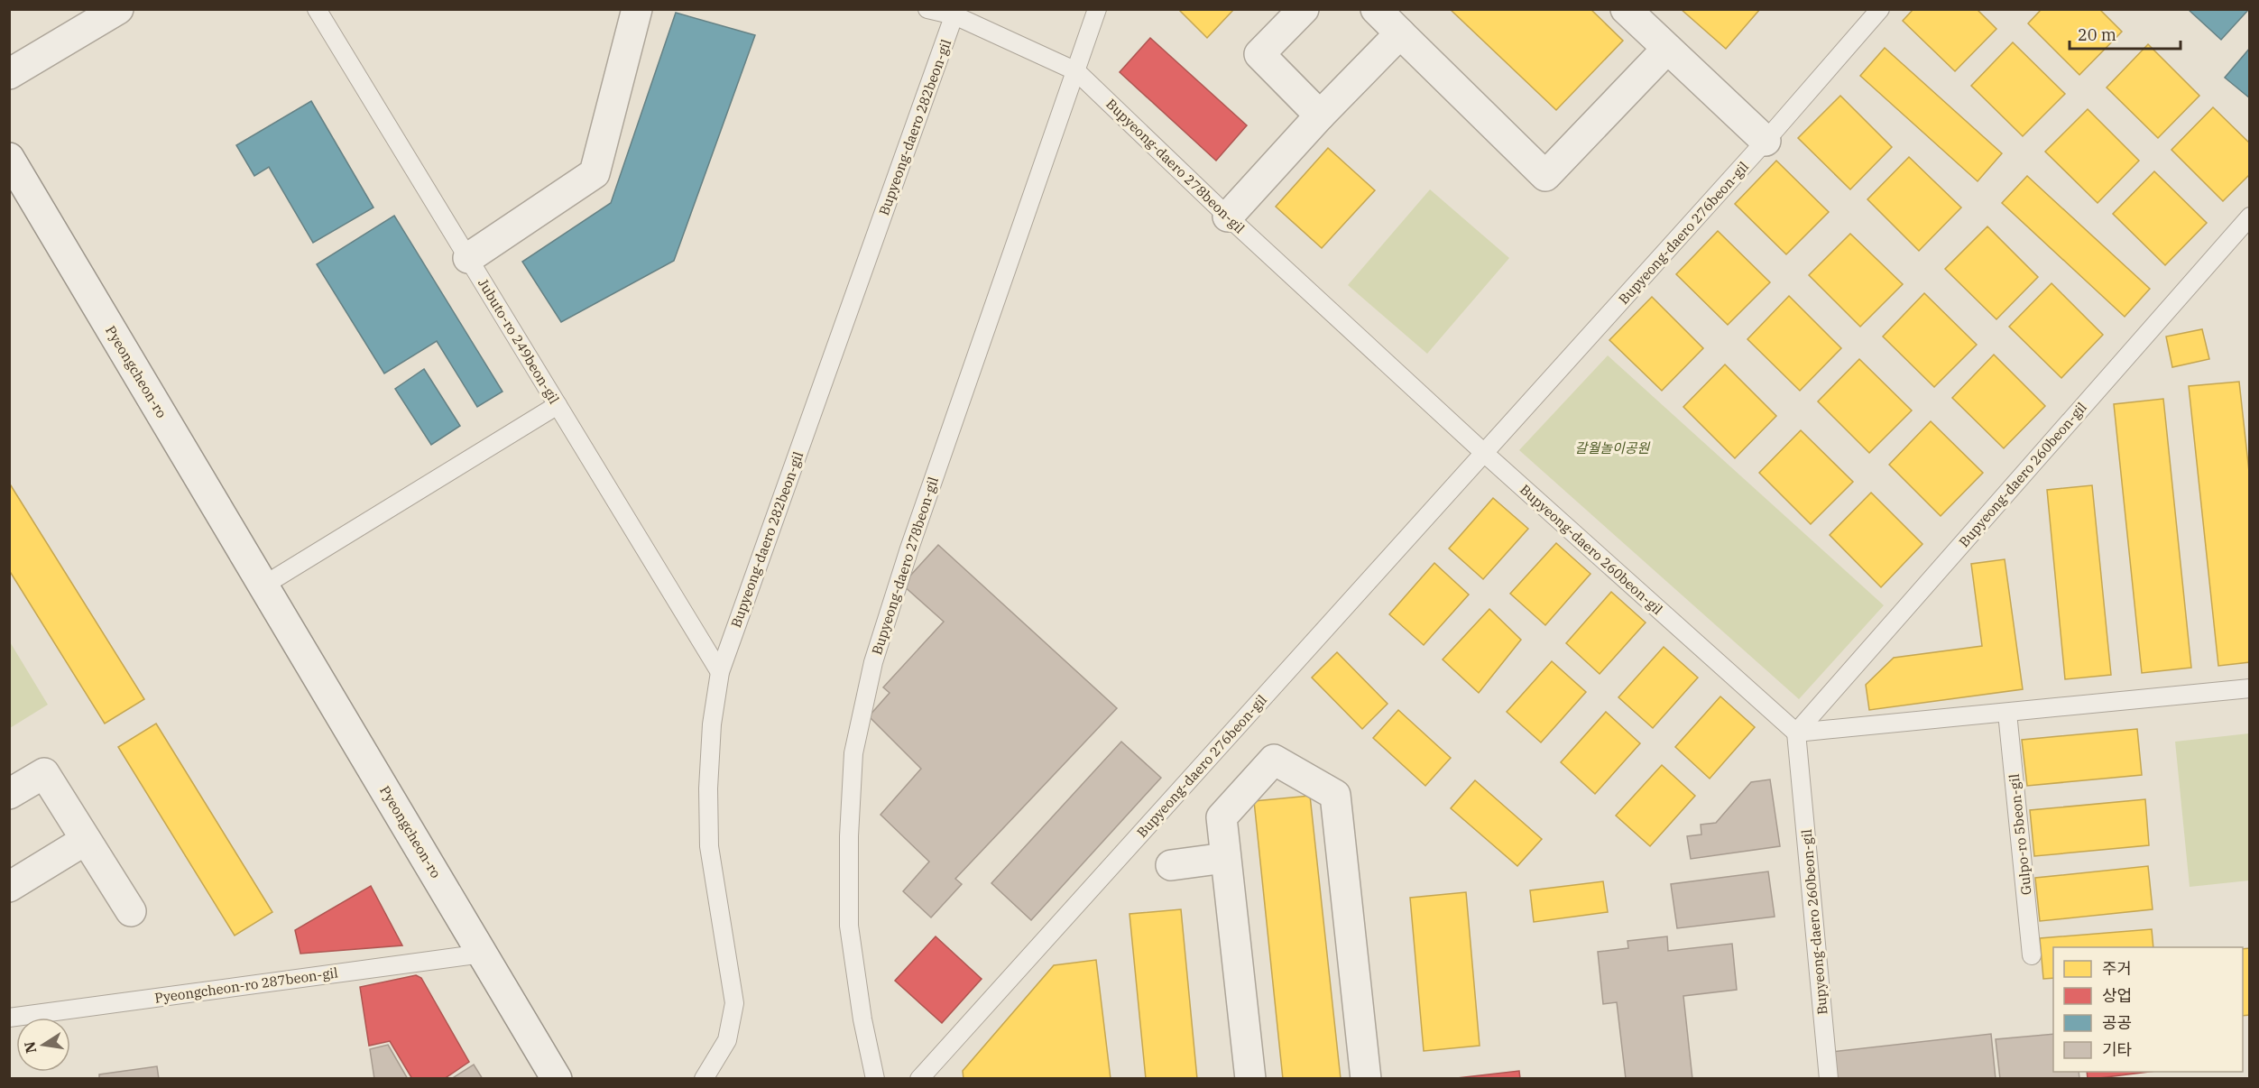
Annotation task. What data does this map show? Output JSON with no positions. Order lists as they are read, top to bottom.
{
  "streets": {
    "street": ["Pyeongcheon-ro"],
    "lane": [
      "Bupyeong-daero 282beon-gil",
      "Bupyeong-daero 278beon-gil",
      "Bupyeong-daero 276beon-gil",
      "Jubuto-ro 249beon-gil",
      "Bupyeong-daero 260beon-gil",
      "Gulpo-ro 5beon-gil",
      "Pyeongcheon-ro 287beon-gil"
    ]
  },
  "crossings": [
    ["Bupyeong-daero 282beon-gil", "Jubuto-ro 249beon-gil"],
    ["Bupyeong-daero 278beon-gil", "Bupyeong-daero 276beon-gil"],
    ["Bupyeong-daero 278beon-gil", "Bupyeong-daero 260beon-gil"],
    ["Bupyeong-daero 276beon-gil", "Bupyeong-daero 260beon-gil"],
    ["Pyeongcheon-ro", "Pyeongcheon-ro 287beon-gil"]
  ],
  "parks": ["갈월놀이공원"],
  "legend": [
    "주거",
    "상업",
    "공공",
    "기타"
  ],
  "scale_bar": "20 m",
  "north": "left"
}
